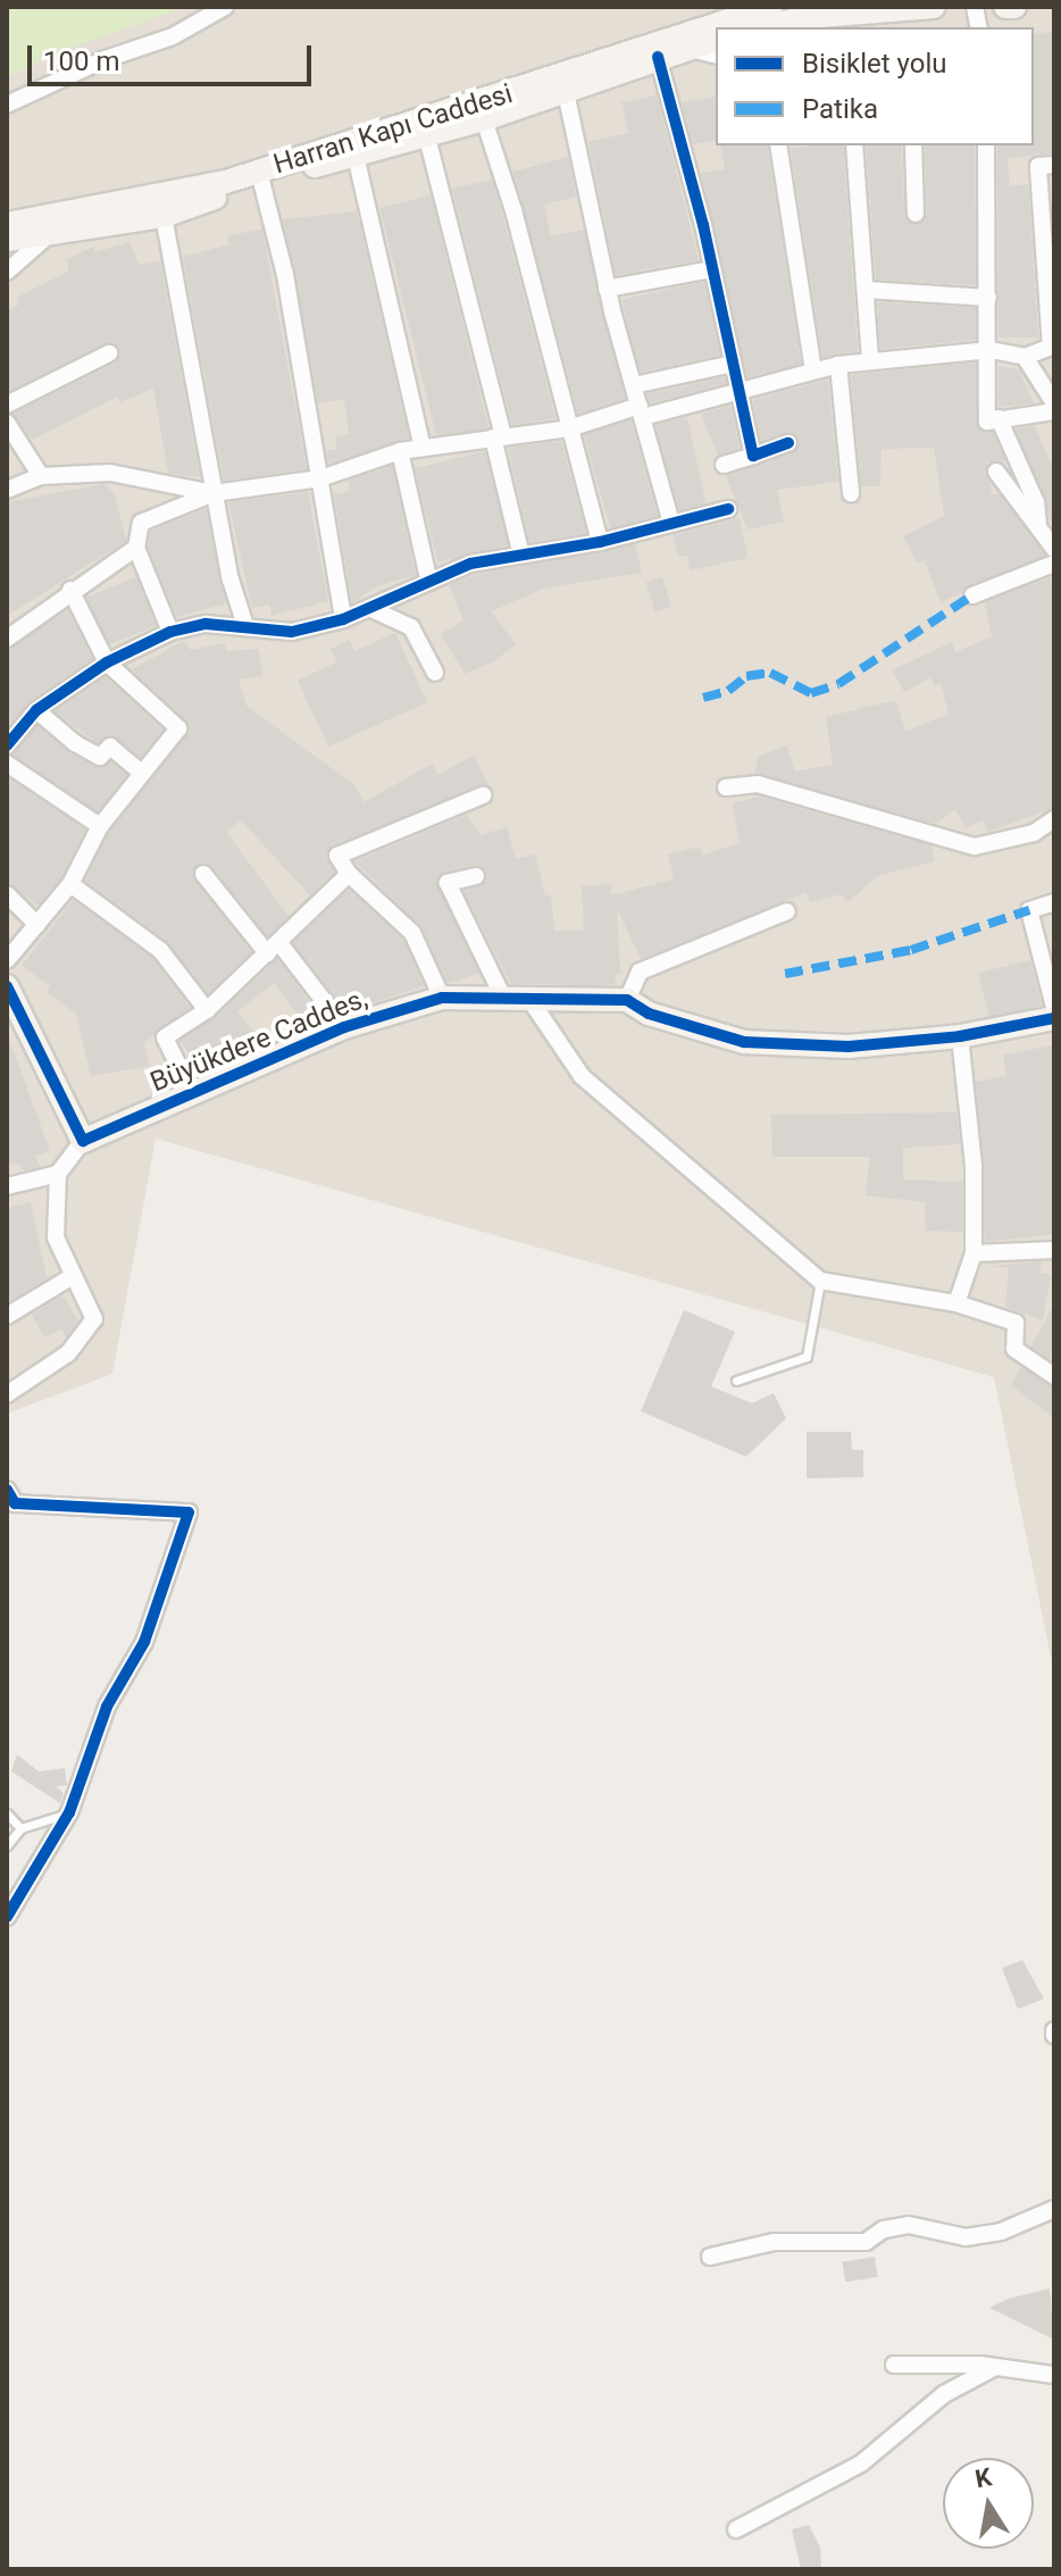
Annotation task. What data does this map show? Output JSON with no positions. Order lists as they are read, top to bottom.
{
  "streets": {
    "main road": ["Harran Kapı Caddesi", "Büyükdere Caddes,"]
  },
  "legend": ["Bisiklet yolu", "Patika"],
  "scale_bar": "100 m",
  "north": "top"
}
